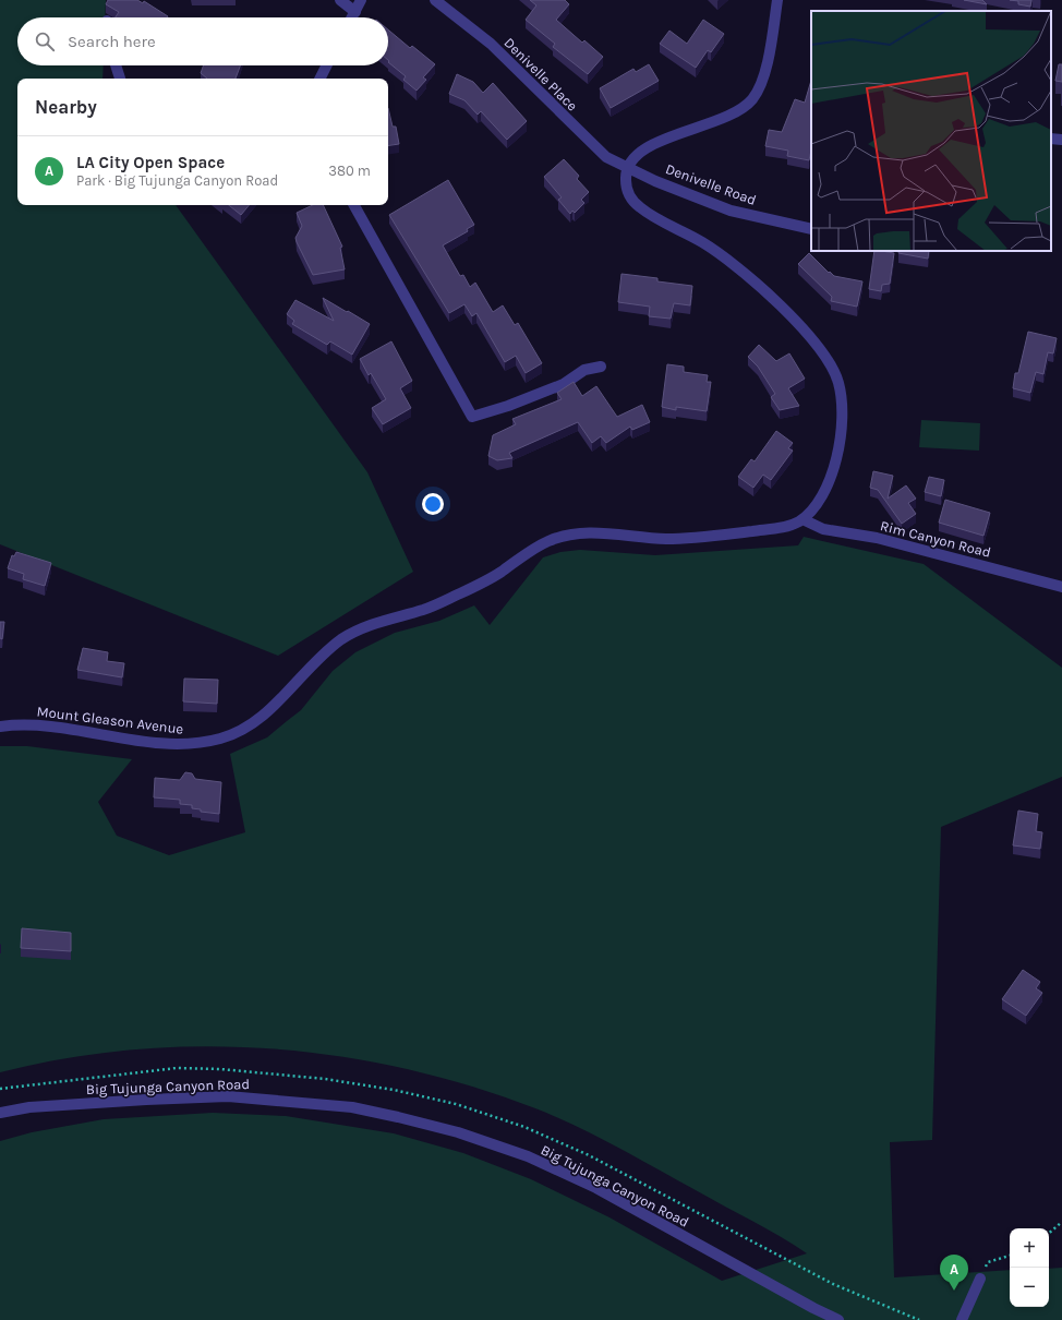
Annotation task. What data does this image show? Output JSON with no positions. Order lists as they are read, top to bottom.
{
  "streets": {
    "street": [
      "Denivelle Place",
      "Denivelle Road",
      "Rim Canyon Road",
      "Mount Gleason Avenue",
      "Big Tujunga Canyon Road"
    ]
  },
  "crossings": [
    ["Denivelle Place", "Denivelle Road"],
    ["Denivelle Place", "Mount Gleason Avenue"],
    ["Denivelle Road", "Mount Gleason Avenue"],
    ["Rim Canyon Road", "Mount Gleason Avenue"]
  ],
  "page": {
    "search": "Search here",
    "heading": "Nearby",
    "list": [
      {
        "mark": "A",
        "name": "LA City Open Space",
        "note": "Park · Big Tujunga Canyon Road",
        "value": "380 m"
      }
    ],
    "map_buttons": ["+", "−"],
    "pins": "A"
  }
}
